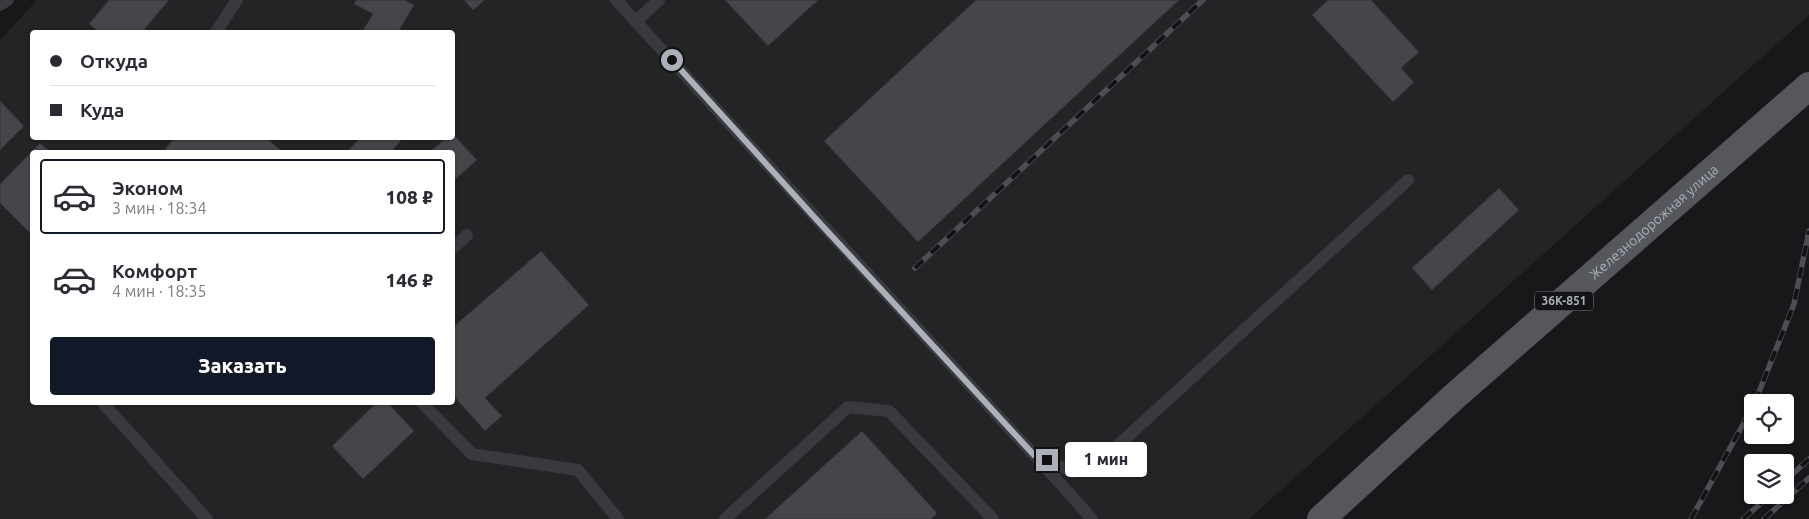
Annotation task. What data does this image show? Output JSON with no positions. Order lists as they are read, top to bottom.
{
  "streets": {
    "main road": ["Железнодорожная улица", "36К-851"]
  },
  "page": {
    "banner": ["Откуда", "Куда"],
    "list": [
      {
        "name": "Эконом",
        "note": "3 мин · 18:34",
        "value": "108 ₽"
      },
      {
        "name": "Комфорт",
        "note": "4 мин · 18:35",
        "value": "146 ₽"
      }
    ],
    "buttons": "Заказать",
    "bubble": "1 мин"
  }
}
